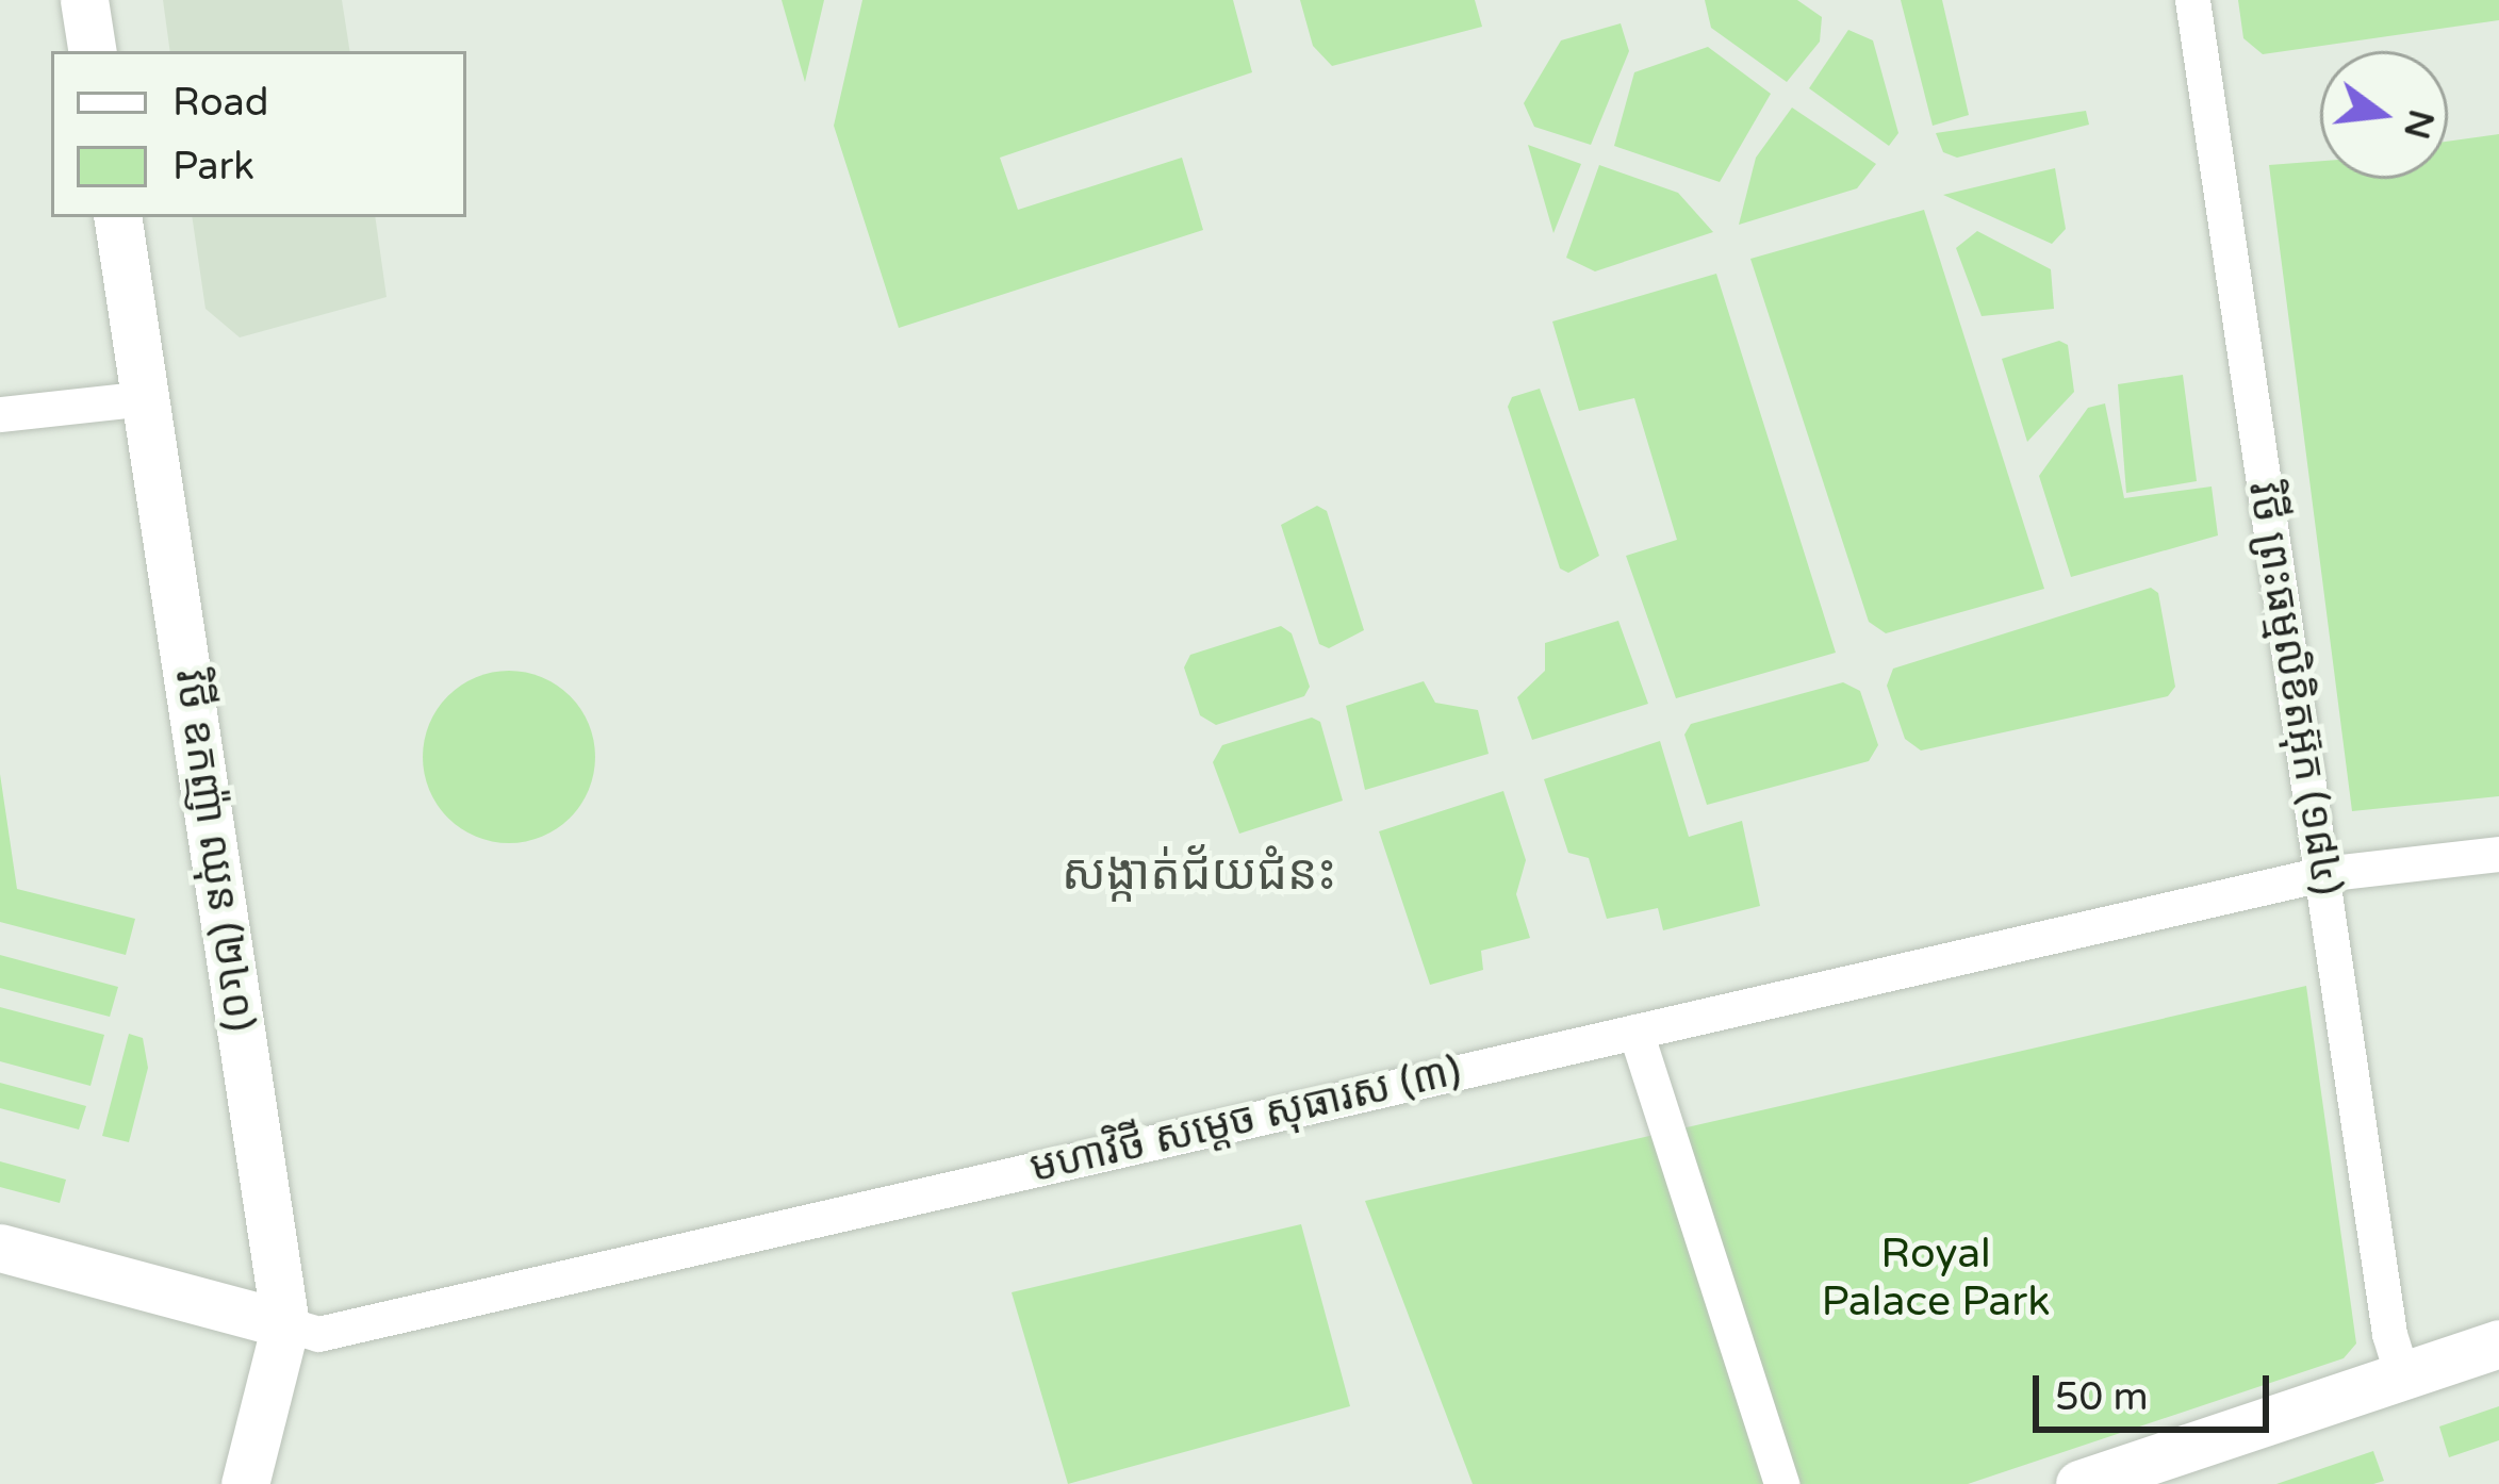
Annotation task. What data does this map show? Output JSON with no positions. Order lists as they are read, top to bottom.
{
  "streets": {
    "street": ["វិថី ព្រះធម្មលិខិតអ៊ុក (១៨៤)", "វិថី ឧកញ៉ា ឈុន (២៤០)", "មហាវិថី សម្តេច សុធារស (៣)"]
  },
  "crossings": [
    ["វិថី ព្រះធម្មលិខិតអ៊ុក (១៨៤)", "មហាវិថី សម្តេច សុធារស (៣)"],
    ["វិថី ឧកញ៉ា ឈុន (២៤០)", "មហាវិថី សម្តេច សុធារស (៣)"]
  ],
  "districts": ["សង្កាត់ជ័យជំនះ"],
  "parks": ["Royal Palace Park"],
  "legend": ["Road", "Park"],
  "scale_bar": "50 m",
  "north": "right"
}
